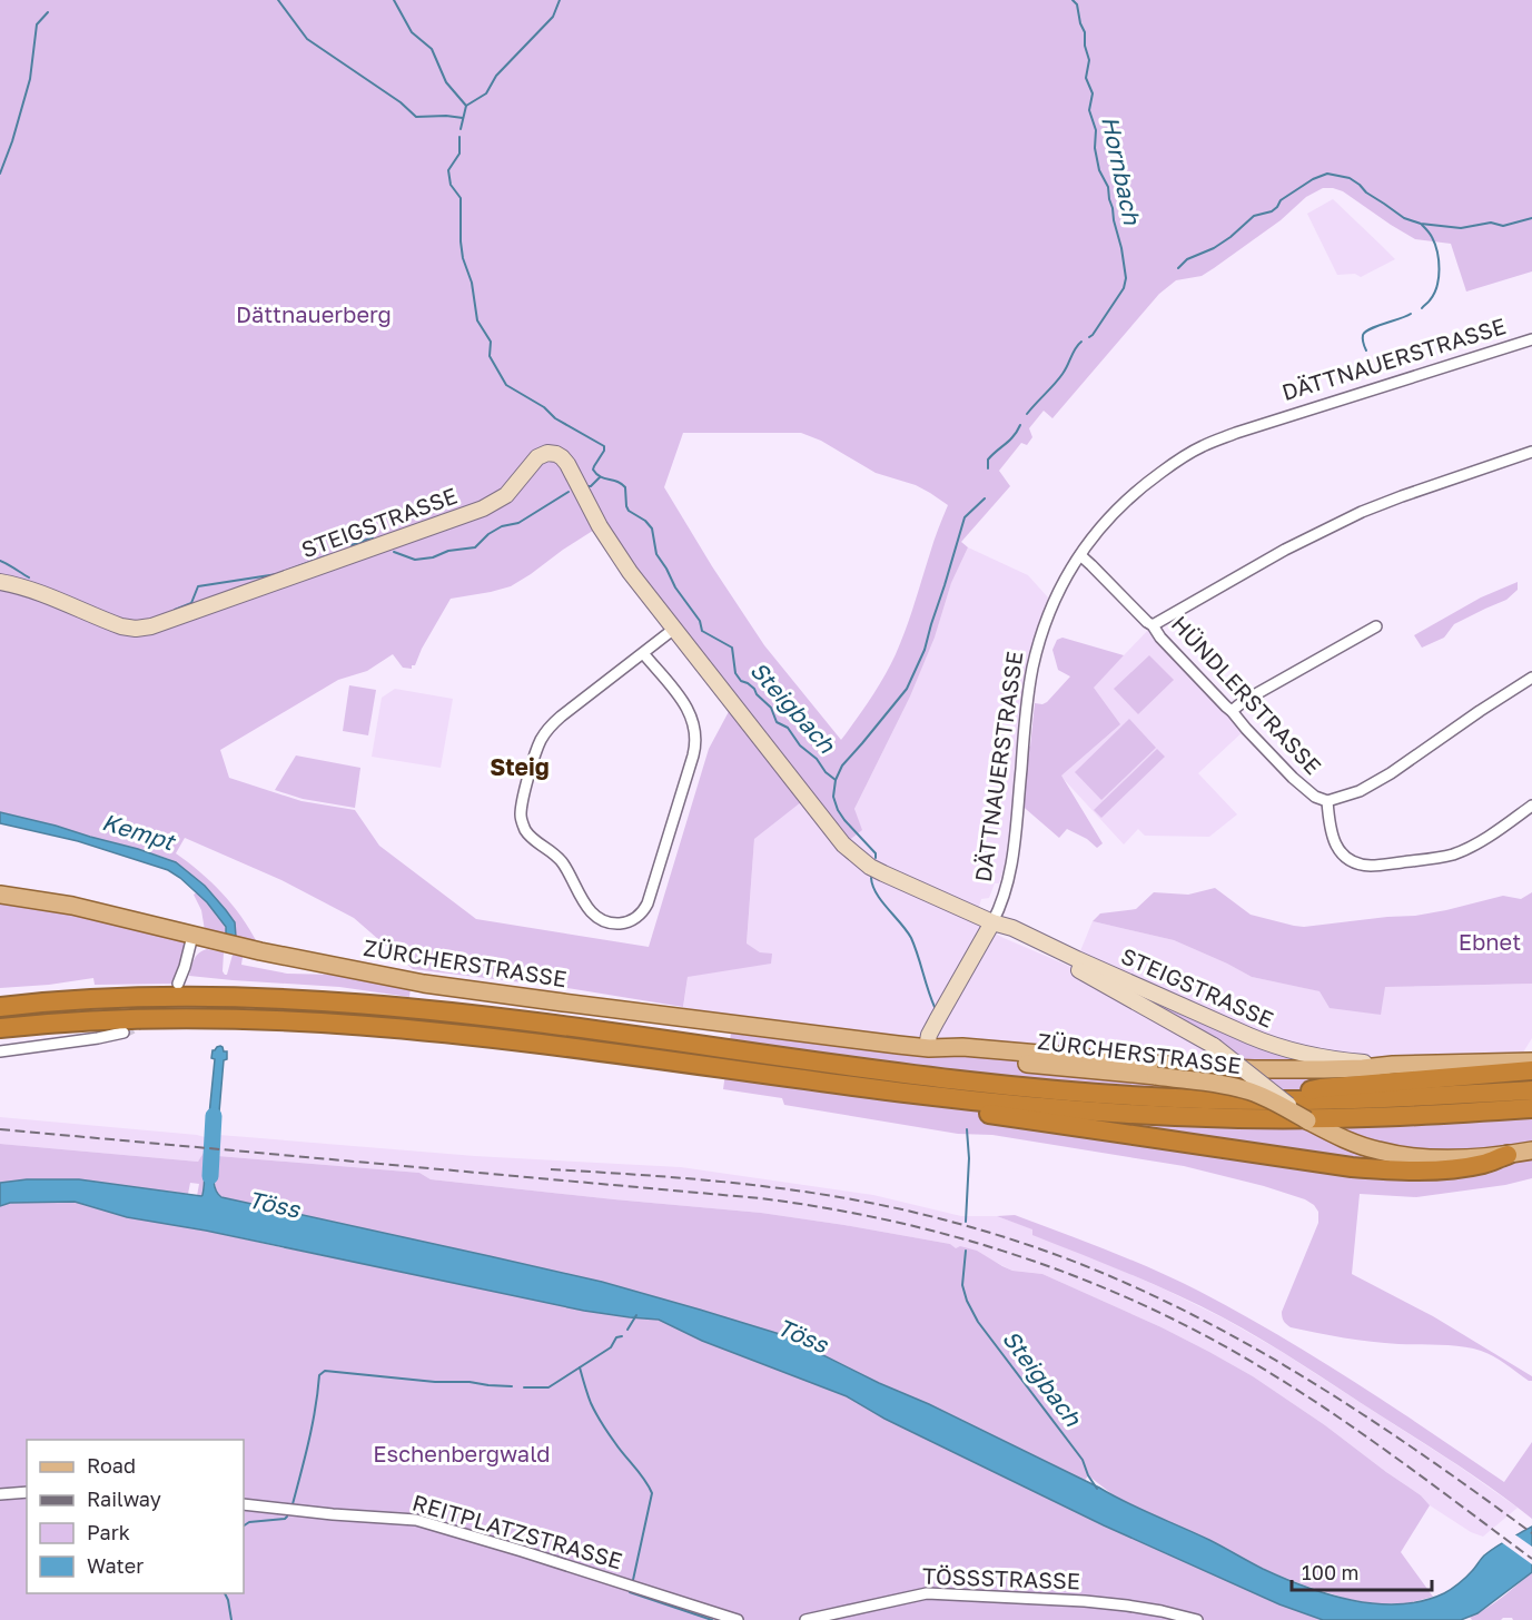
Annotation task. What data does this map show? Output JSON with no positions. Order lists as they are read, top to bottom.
{
  "streets": {
    "main road": ["DÄTTNAUERSTRASSE", "STEIGSTRASSE", "ZÜRCHERSTRASSE"],
    "street": ["HÜNDLERSTRASSE", "REITPLATZSTRASSE", "TÖSSSTRASSE"]
  },
  "crossings": [
    ["DÄTTNAUERSTRASSE", "STEIGSTRASSE"],
    ["DÄTTNAUERSTRASSE", "HÜNDLERSTRASSE"],
    ["DÄTTNAUERSTRASSE", "ZÜRCHERSTRASSE"],
    ["STEIGSTRASSE", "ZÜRCHERSTRASSE"]
  ],
  "districts": ["Steig"],
  "water": [
    "Hornbach",
    "Steigbach",
    "Kempt",
    "Töss"
  ],
  "parks": ["Dättnauerberg", "Ebnet", "Eschenbergwald"],
  "legend": [
    "Road",
    "Railway",
    "Park",
    "Water"
  ],
  "scale_bar": "100 m"
}
